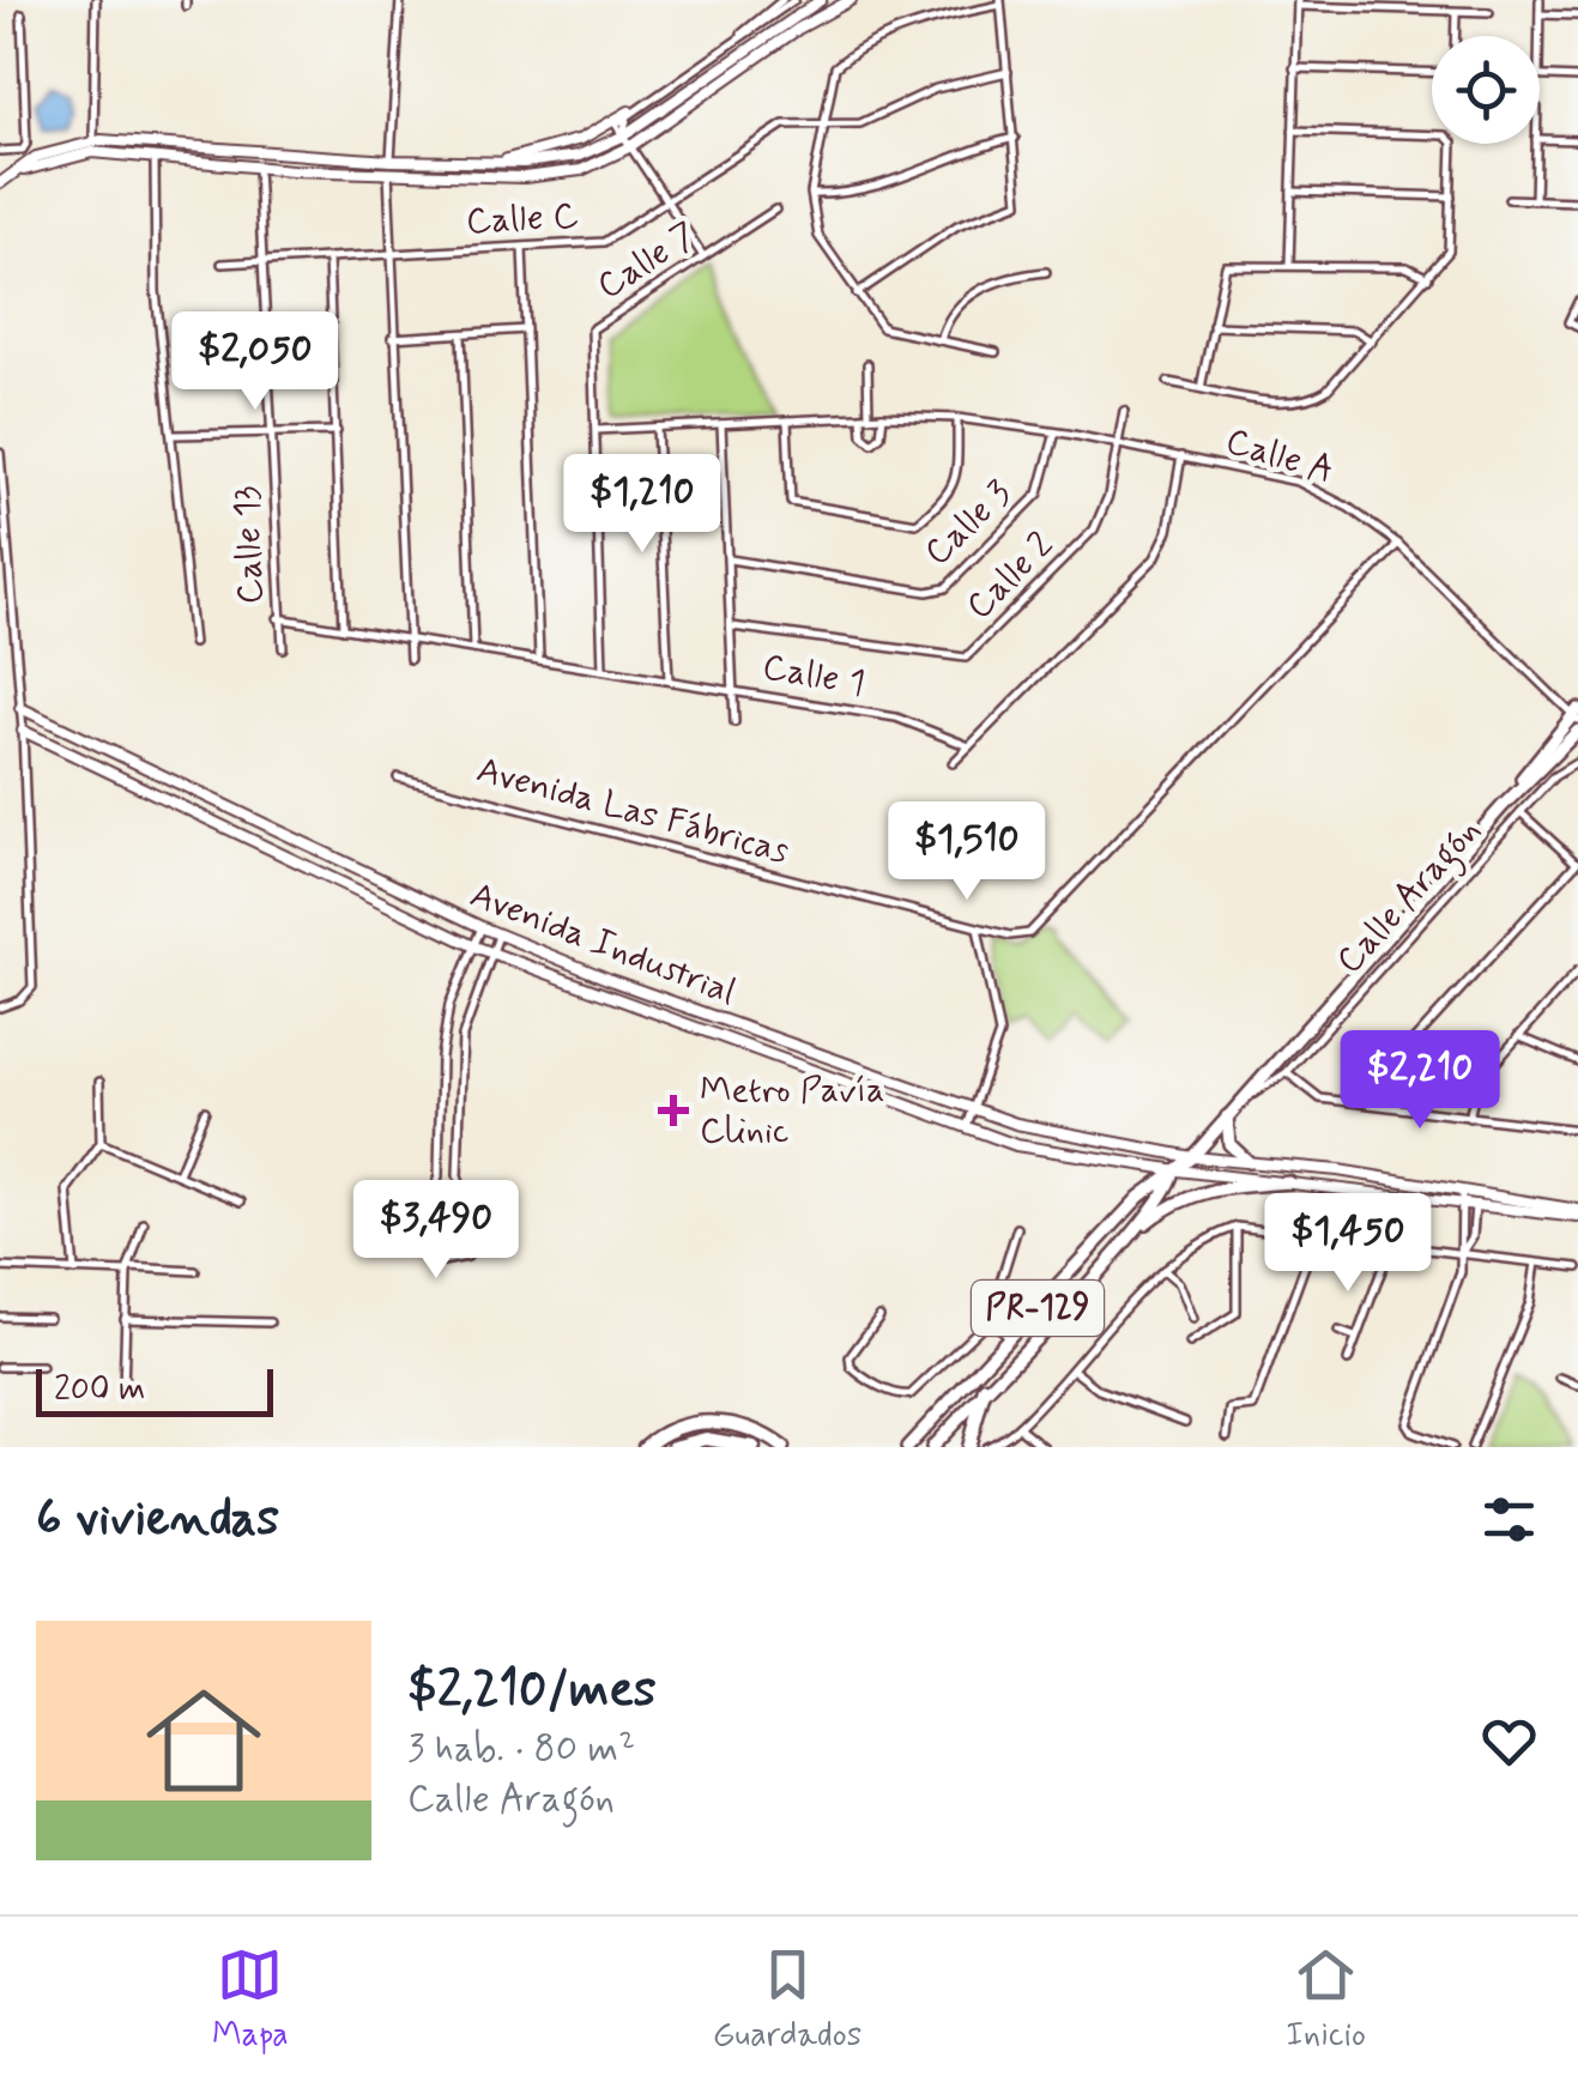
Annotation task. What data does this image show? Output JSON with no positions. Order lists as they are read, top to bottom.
{
  "streets": {
    "main road": ["PR-129"],
    "street": [
      "Calle C",
      "Calle 7",
      "Calle A",
      "Calle 3",
      "Calle 13",
      "Calle 2",
      "Calle 1",
      "Avenida Las Fábricas",
      "Calle Aragón",
      "Avenida Industrial"
    ]
  },
  "crossings": [
    ["Calle C", "Calle 13"],
    ["Calle 7", "Calle A"],
    ["Calle 7", "Calle 1"],
    ["Calle A", "Calle 3"],
    ["Calle A", "Calle 2"],
    ["Calle A", "Avenida Las Fábricas"],
    ["Calle A", "PR-129"],
    ["Calle 13", "Calle 1"],
    ["Calle Aragón", "PR-129"],
    ["Avenida Industrial", "PR-129"]
  ],
  "places": {
    "health": ["Metro Pavía Clinic"]
  },
  "scale_bar": "200 m",
  "page": {
    "price": [
      "$2,050",
      "$1,210",
      "$1,510",
      "$2,210",
      "$3,490",
      "$1,450"
    ],
    "scale": "200 m",
    "heading": "6 viviendas",
    "list": [
      {
        "name": "$2,210/mes",
        "note": "3 hab. · 80 m² · Calle Aragón"
      }
    ],
    "tabs": ["Mapa", "Guardados", "Inicio"]
  }
}
